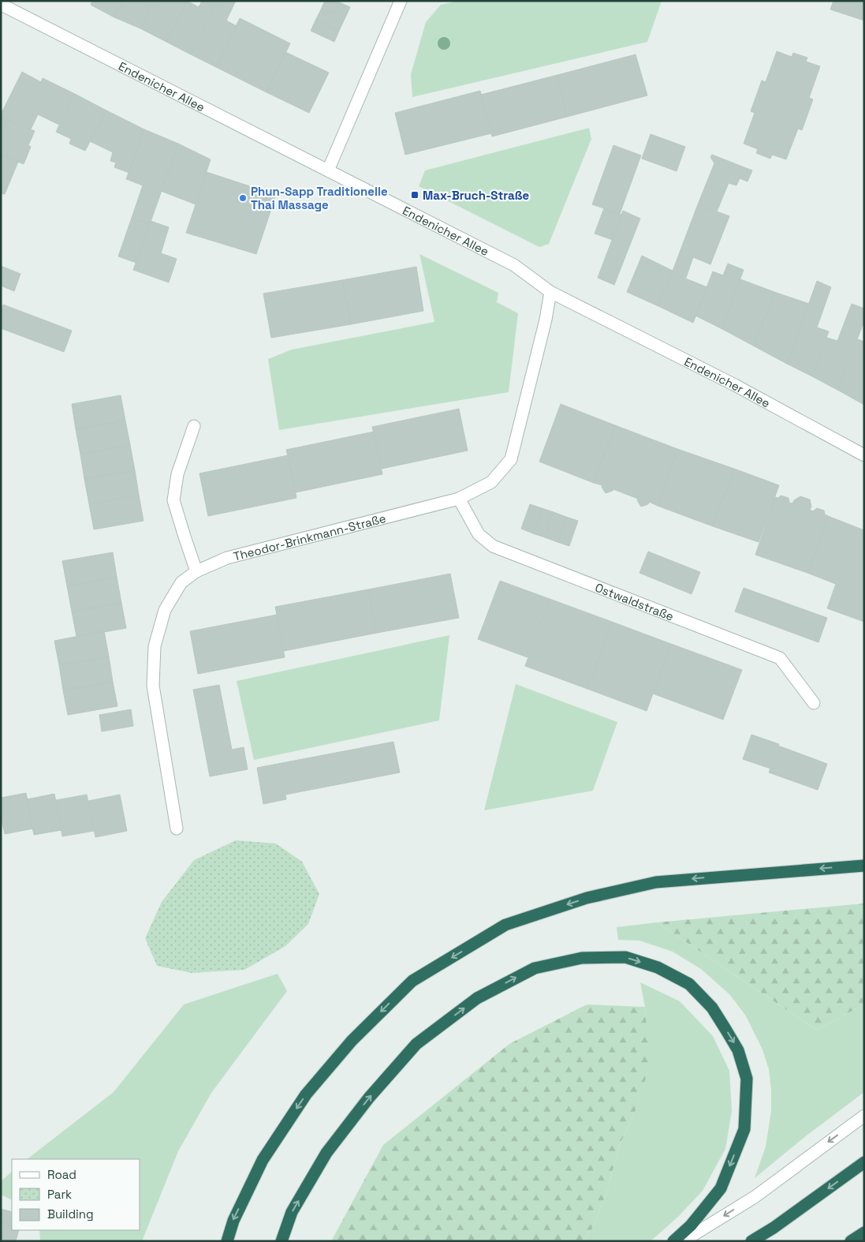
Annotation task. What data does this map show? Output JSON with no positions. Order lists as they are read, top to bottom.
{
  "streets": {
    "street": ["Endenicher Allee", "Theodor-Brinkmann-Straße", "Ostwaldstraße"]
  },
  "crossings": [
    ["Endenicher Allee", "Theodor-Brinkmann-Straße"],
    ["Theodor-Brinkmann-Straße", "Ostwaldstraße"]
  ],
  "places": {
    "transit": ["Max-Bruch-Straße"],
    "other": ["Phun-Sapp Traditionelle Thai Massage"]
  },
  "legend": ["Road", "Park", "Building"]
}
